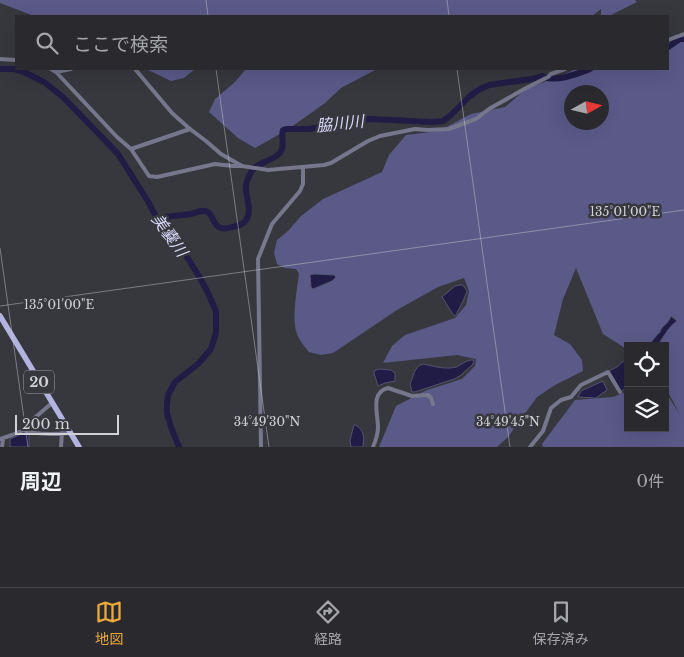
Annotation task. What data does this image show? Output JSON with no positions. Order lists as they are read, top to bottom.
{
  "streets": {
    "main road": ["20"]
  },
  "water": ["脇川川", "美嚢川"],
  "scale_bar": "200 m",
  "north": "right",
  "page": {
    "search": "ここで検索",
    "scale": "200 m",
    "heading": ["周辺", "0件"],
    "nav": ["地図", "経路", "保存済み"]
  },
  "coordinates": ["135°01'00\"E", "34°49'30\"N", "34°49'45\"N"]
}
